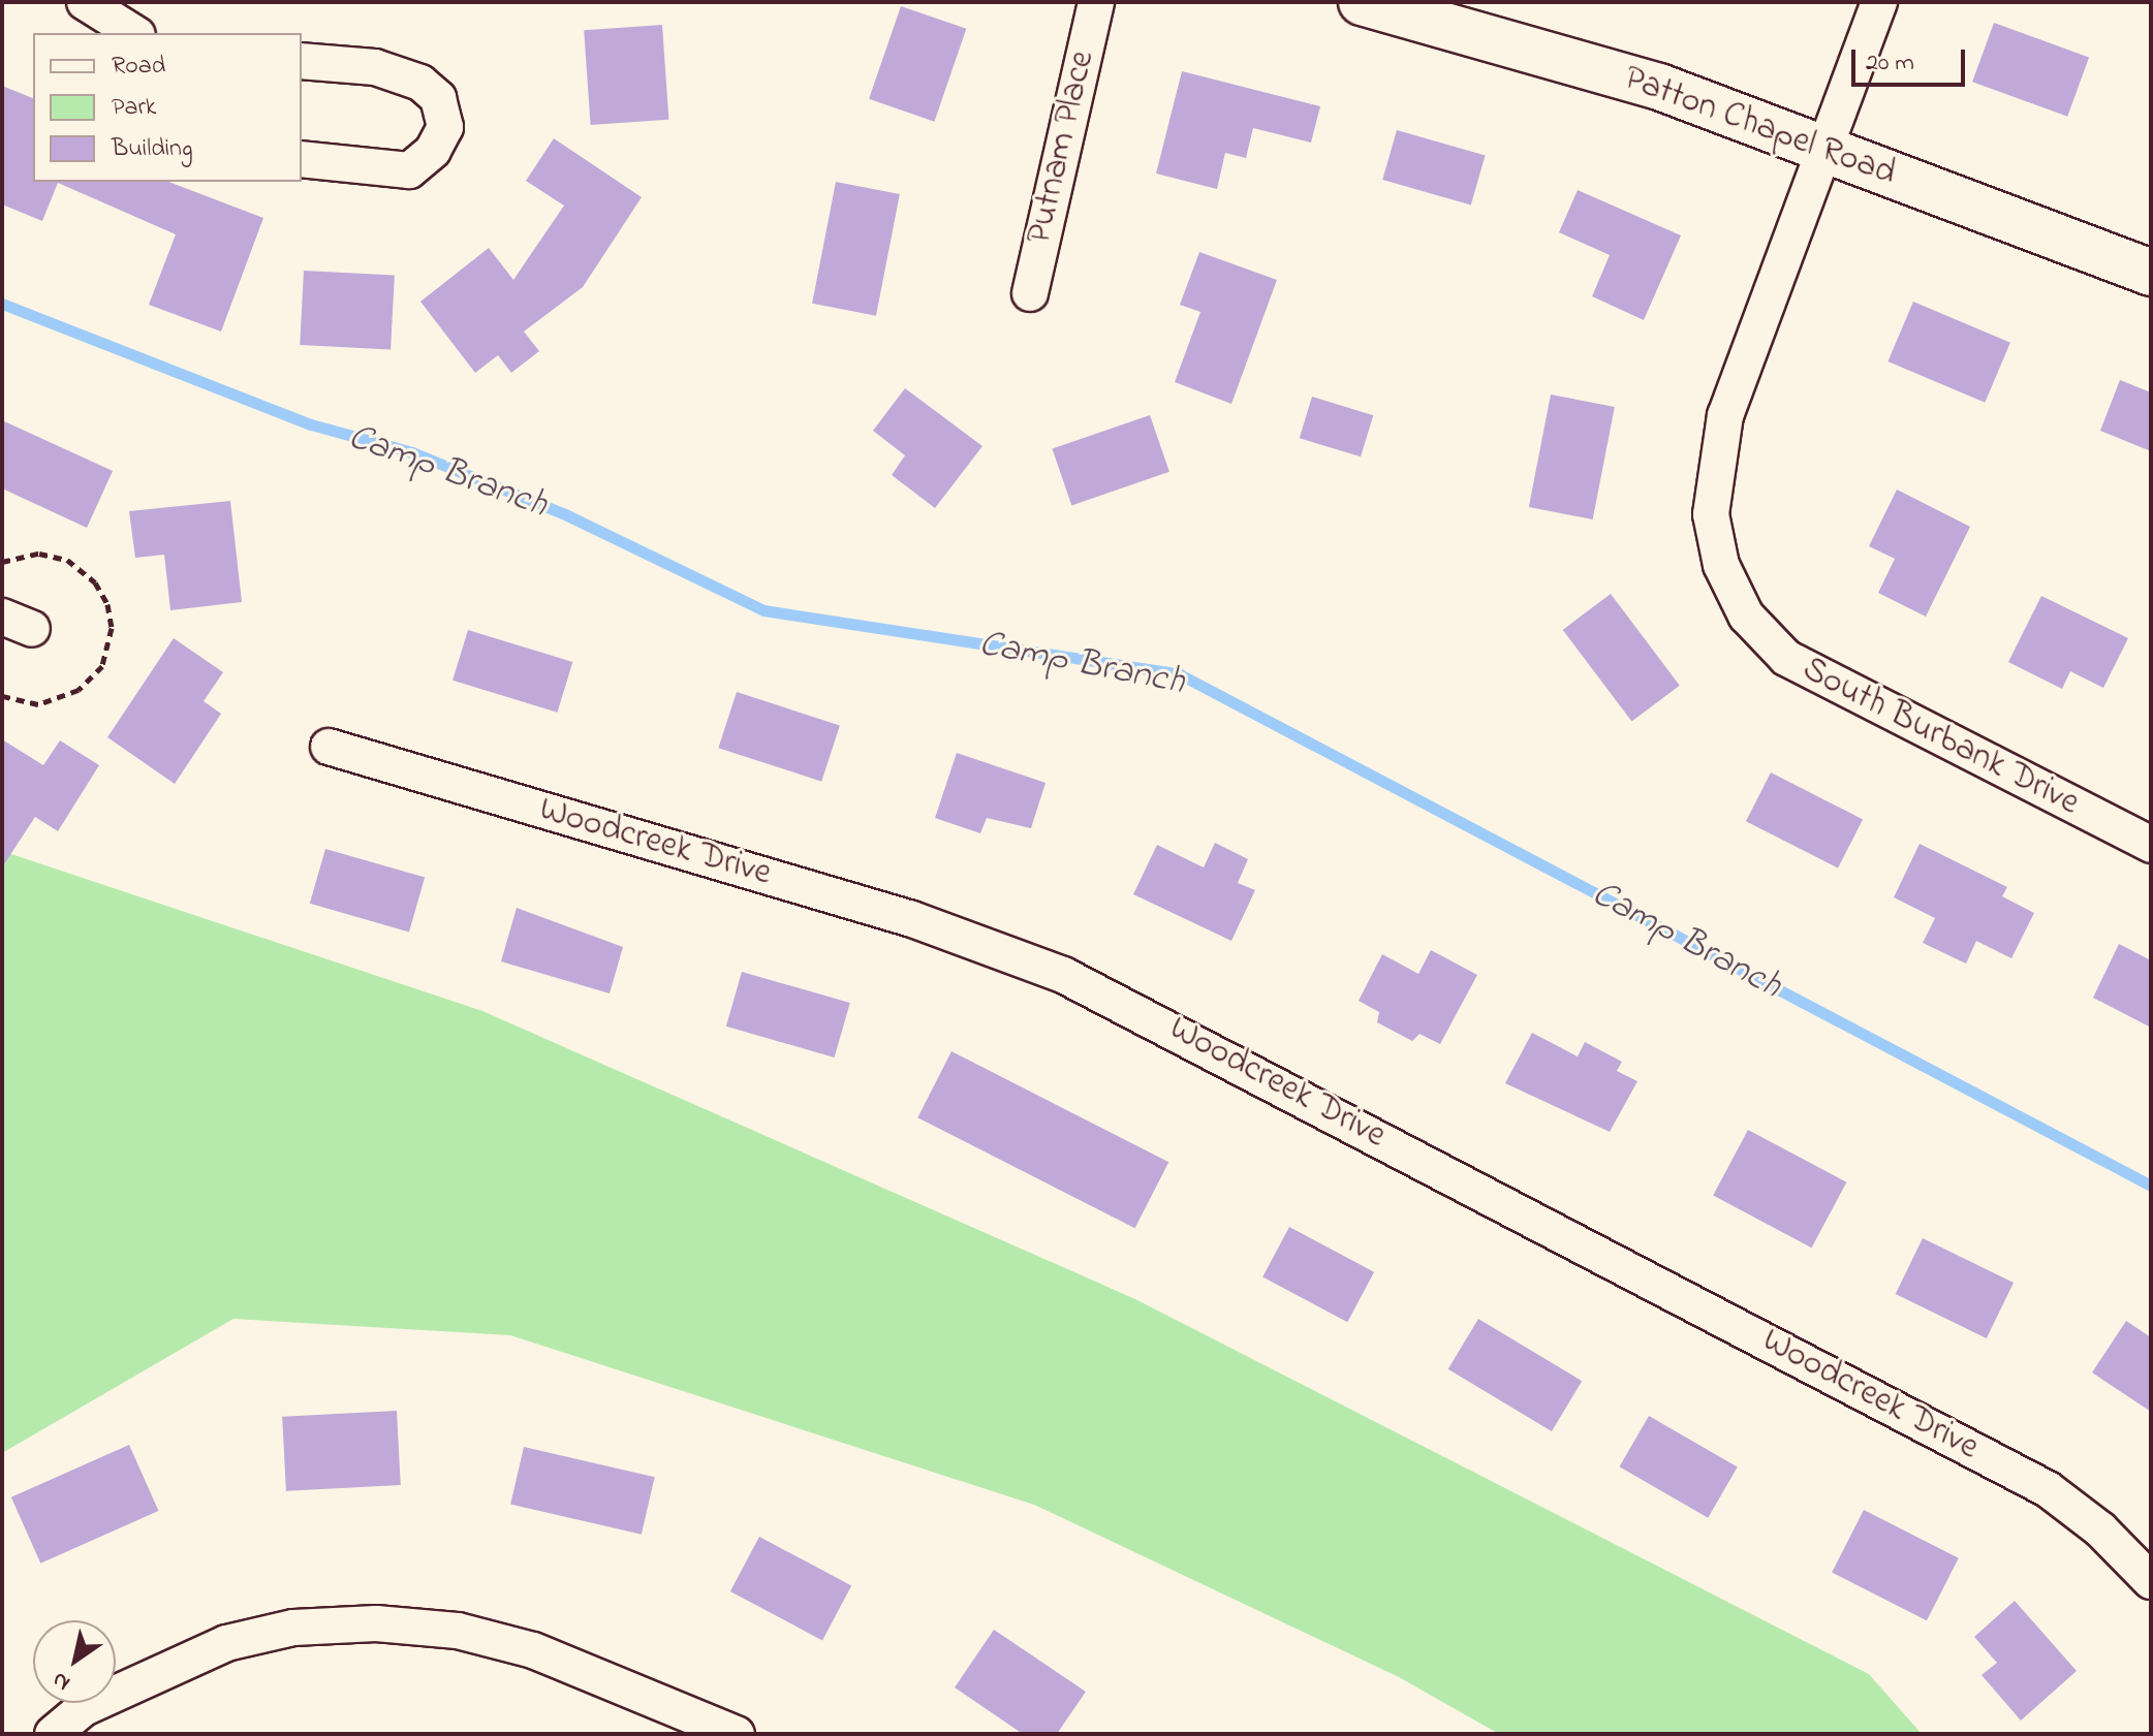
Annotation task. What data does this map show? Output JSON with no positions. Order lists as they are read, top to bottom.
{
  "streets": {
    "street": [
      "Patton Chapel Road",
      "Putnam Place",
      "South Burbank Drive",
      "Woodcreek Drive"
    ]
  },
  "crossings": [
    ["Patton Chapel Road", "South Burbank Drive"]
  ],
  "water": ["Camp Branch"],
  "legend": ["Road", "Park", "Building"],
  "scale_bar": "20 m",
  "north": "bottom left"
}
